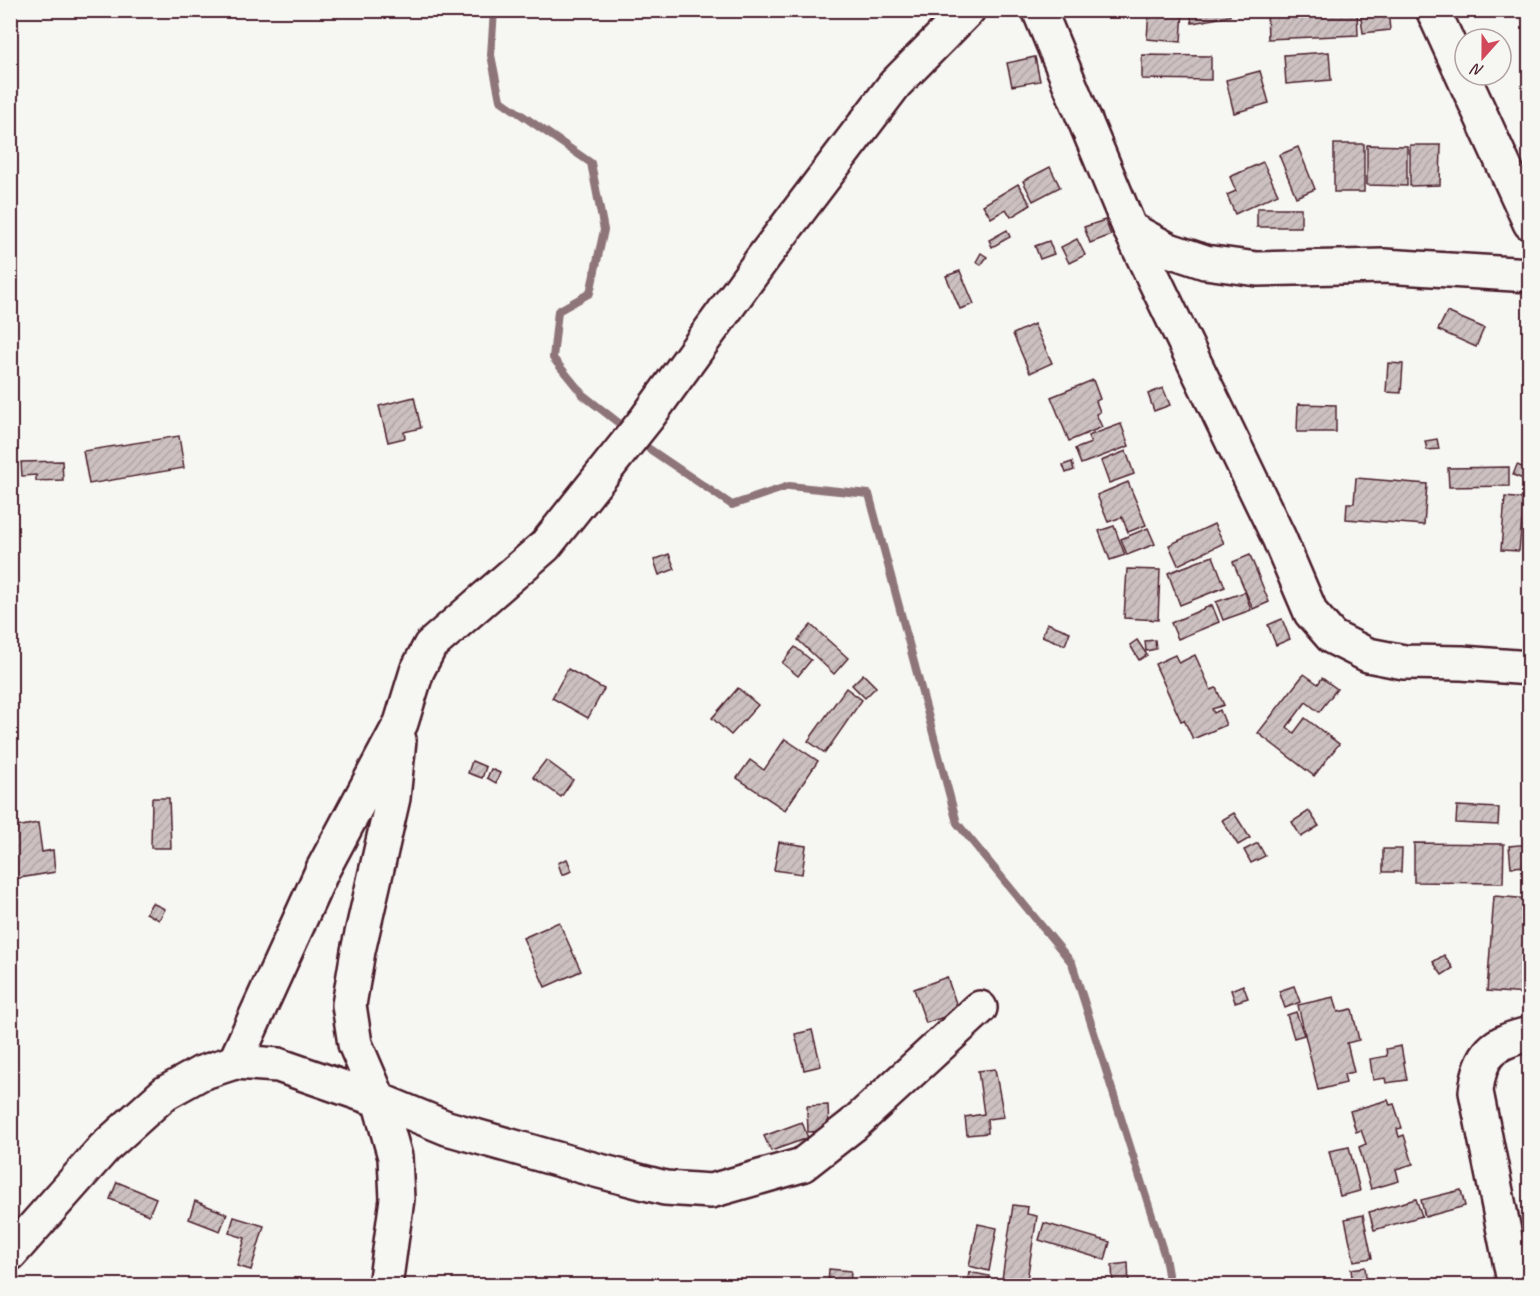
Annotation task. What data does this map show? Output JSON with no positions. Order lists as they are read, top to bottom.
{
  "north": "bottom"
}
